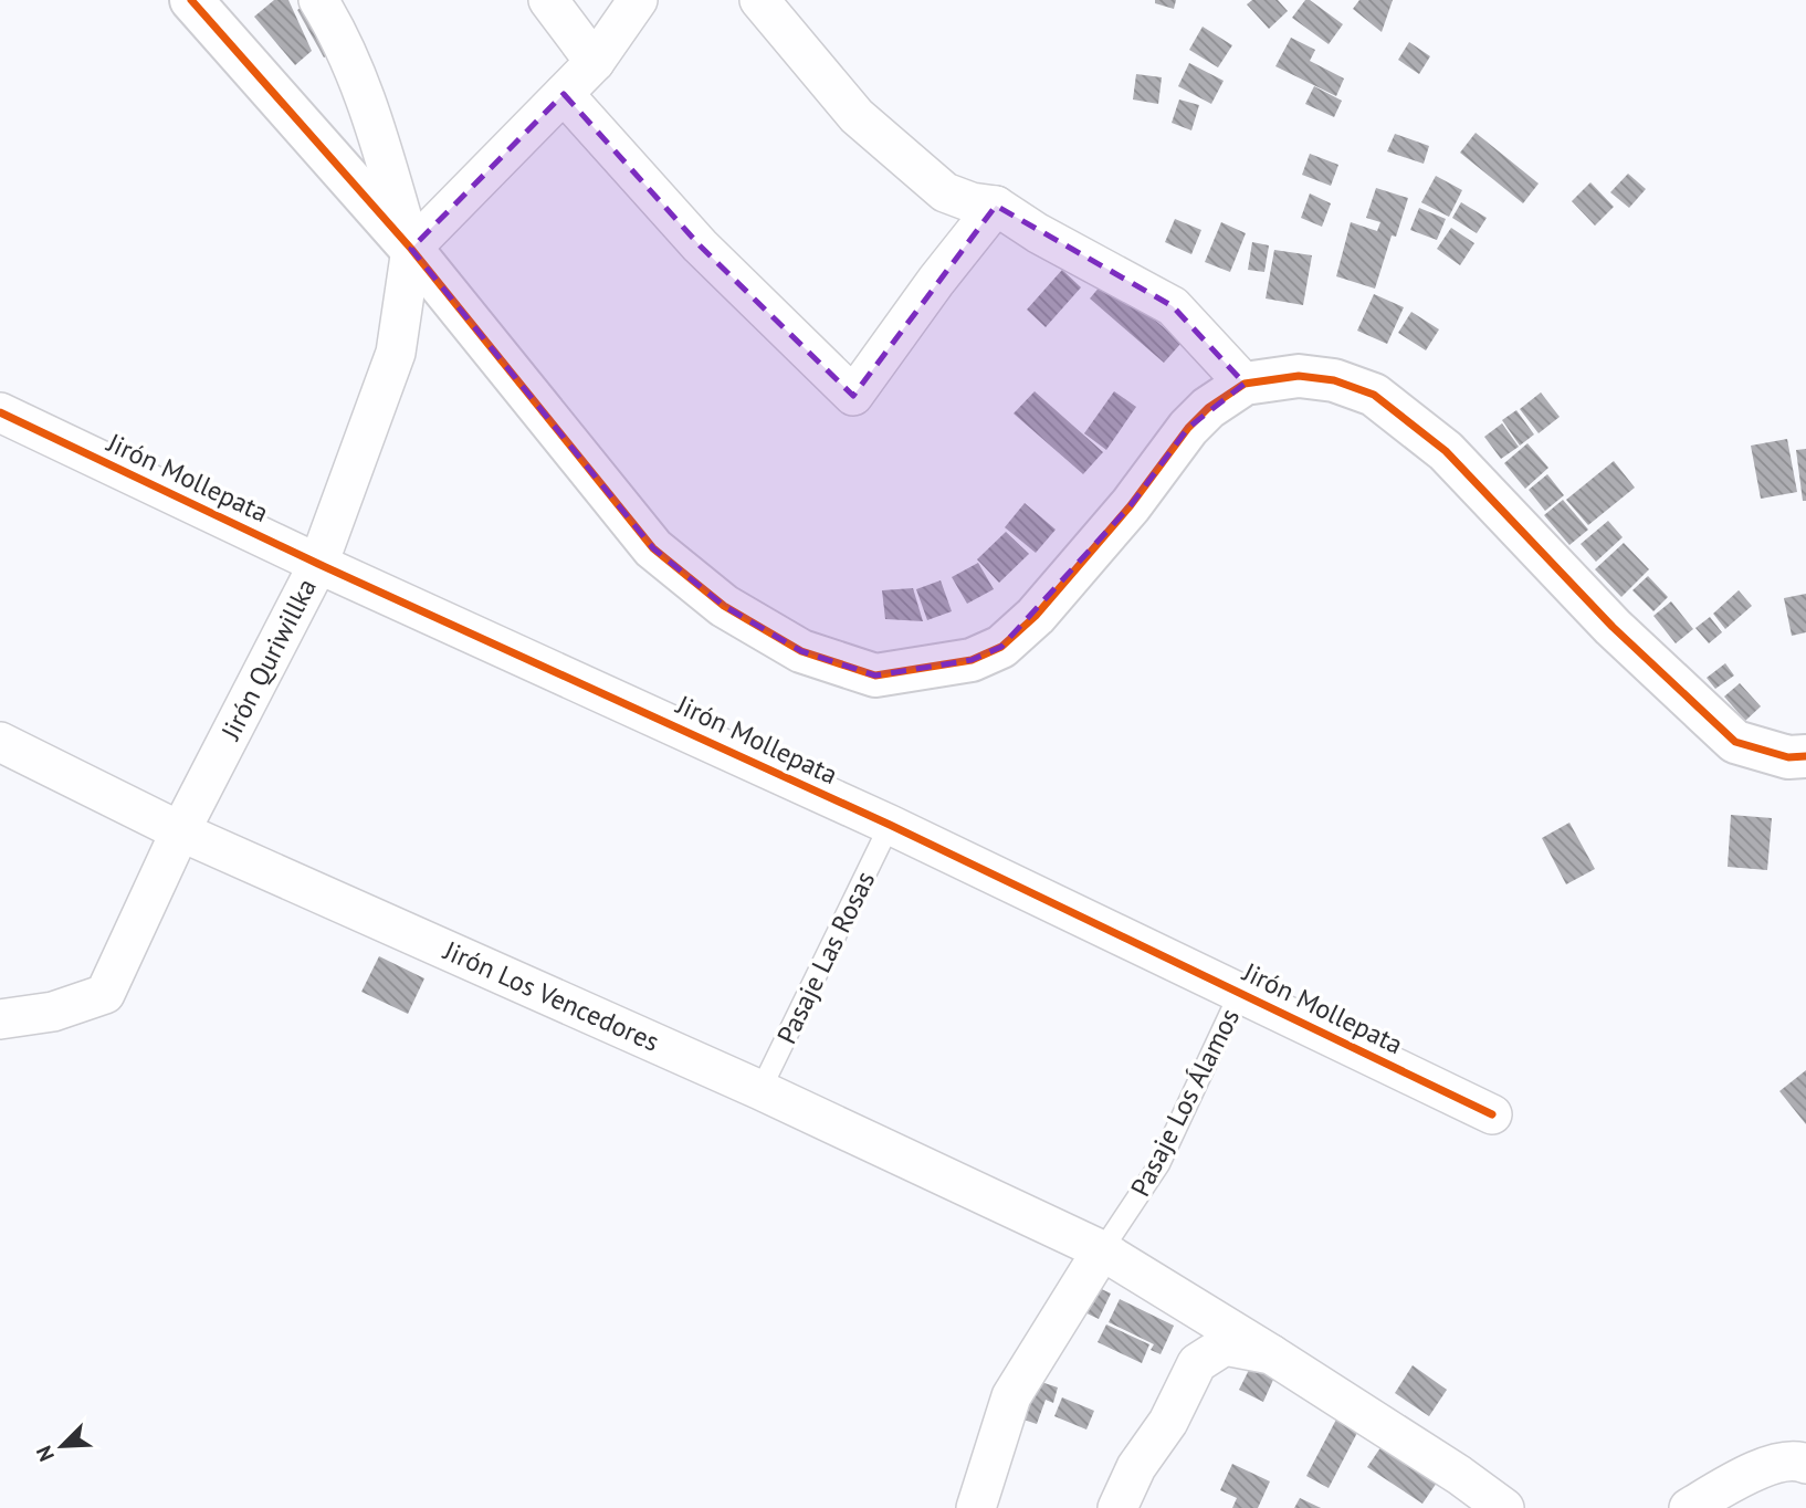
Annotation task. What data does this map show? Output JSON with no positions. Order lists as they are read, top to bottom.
{
  "streets": {
    "street": ["Jirón Mollepata", "Jirón Quriwillka", "Jirón Los Vencedores"],
    "lane": ["Pasaje Las Rosas", "Pasaje Los Álamos"]
  },
  "crossings": [
    ["Jirón Mollepata", "Jirón Quriwillka"],
    ["Jirón Mollepata", "Pasaje Las Rosas"],
    ["Jirón Mollepata", "Pasaje Los Álamos"],
    ["Jirón Quriwillka", "Jirón Los Vencedores"],
    ["Pasaje Las Rosas", "Jirón Los Vencedores"],
    ["Jirón Los Vencedores", "Pasaje Los Álamos"]
  ],
  "north": "bottom left"
}
